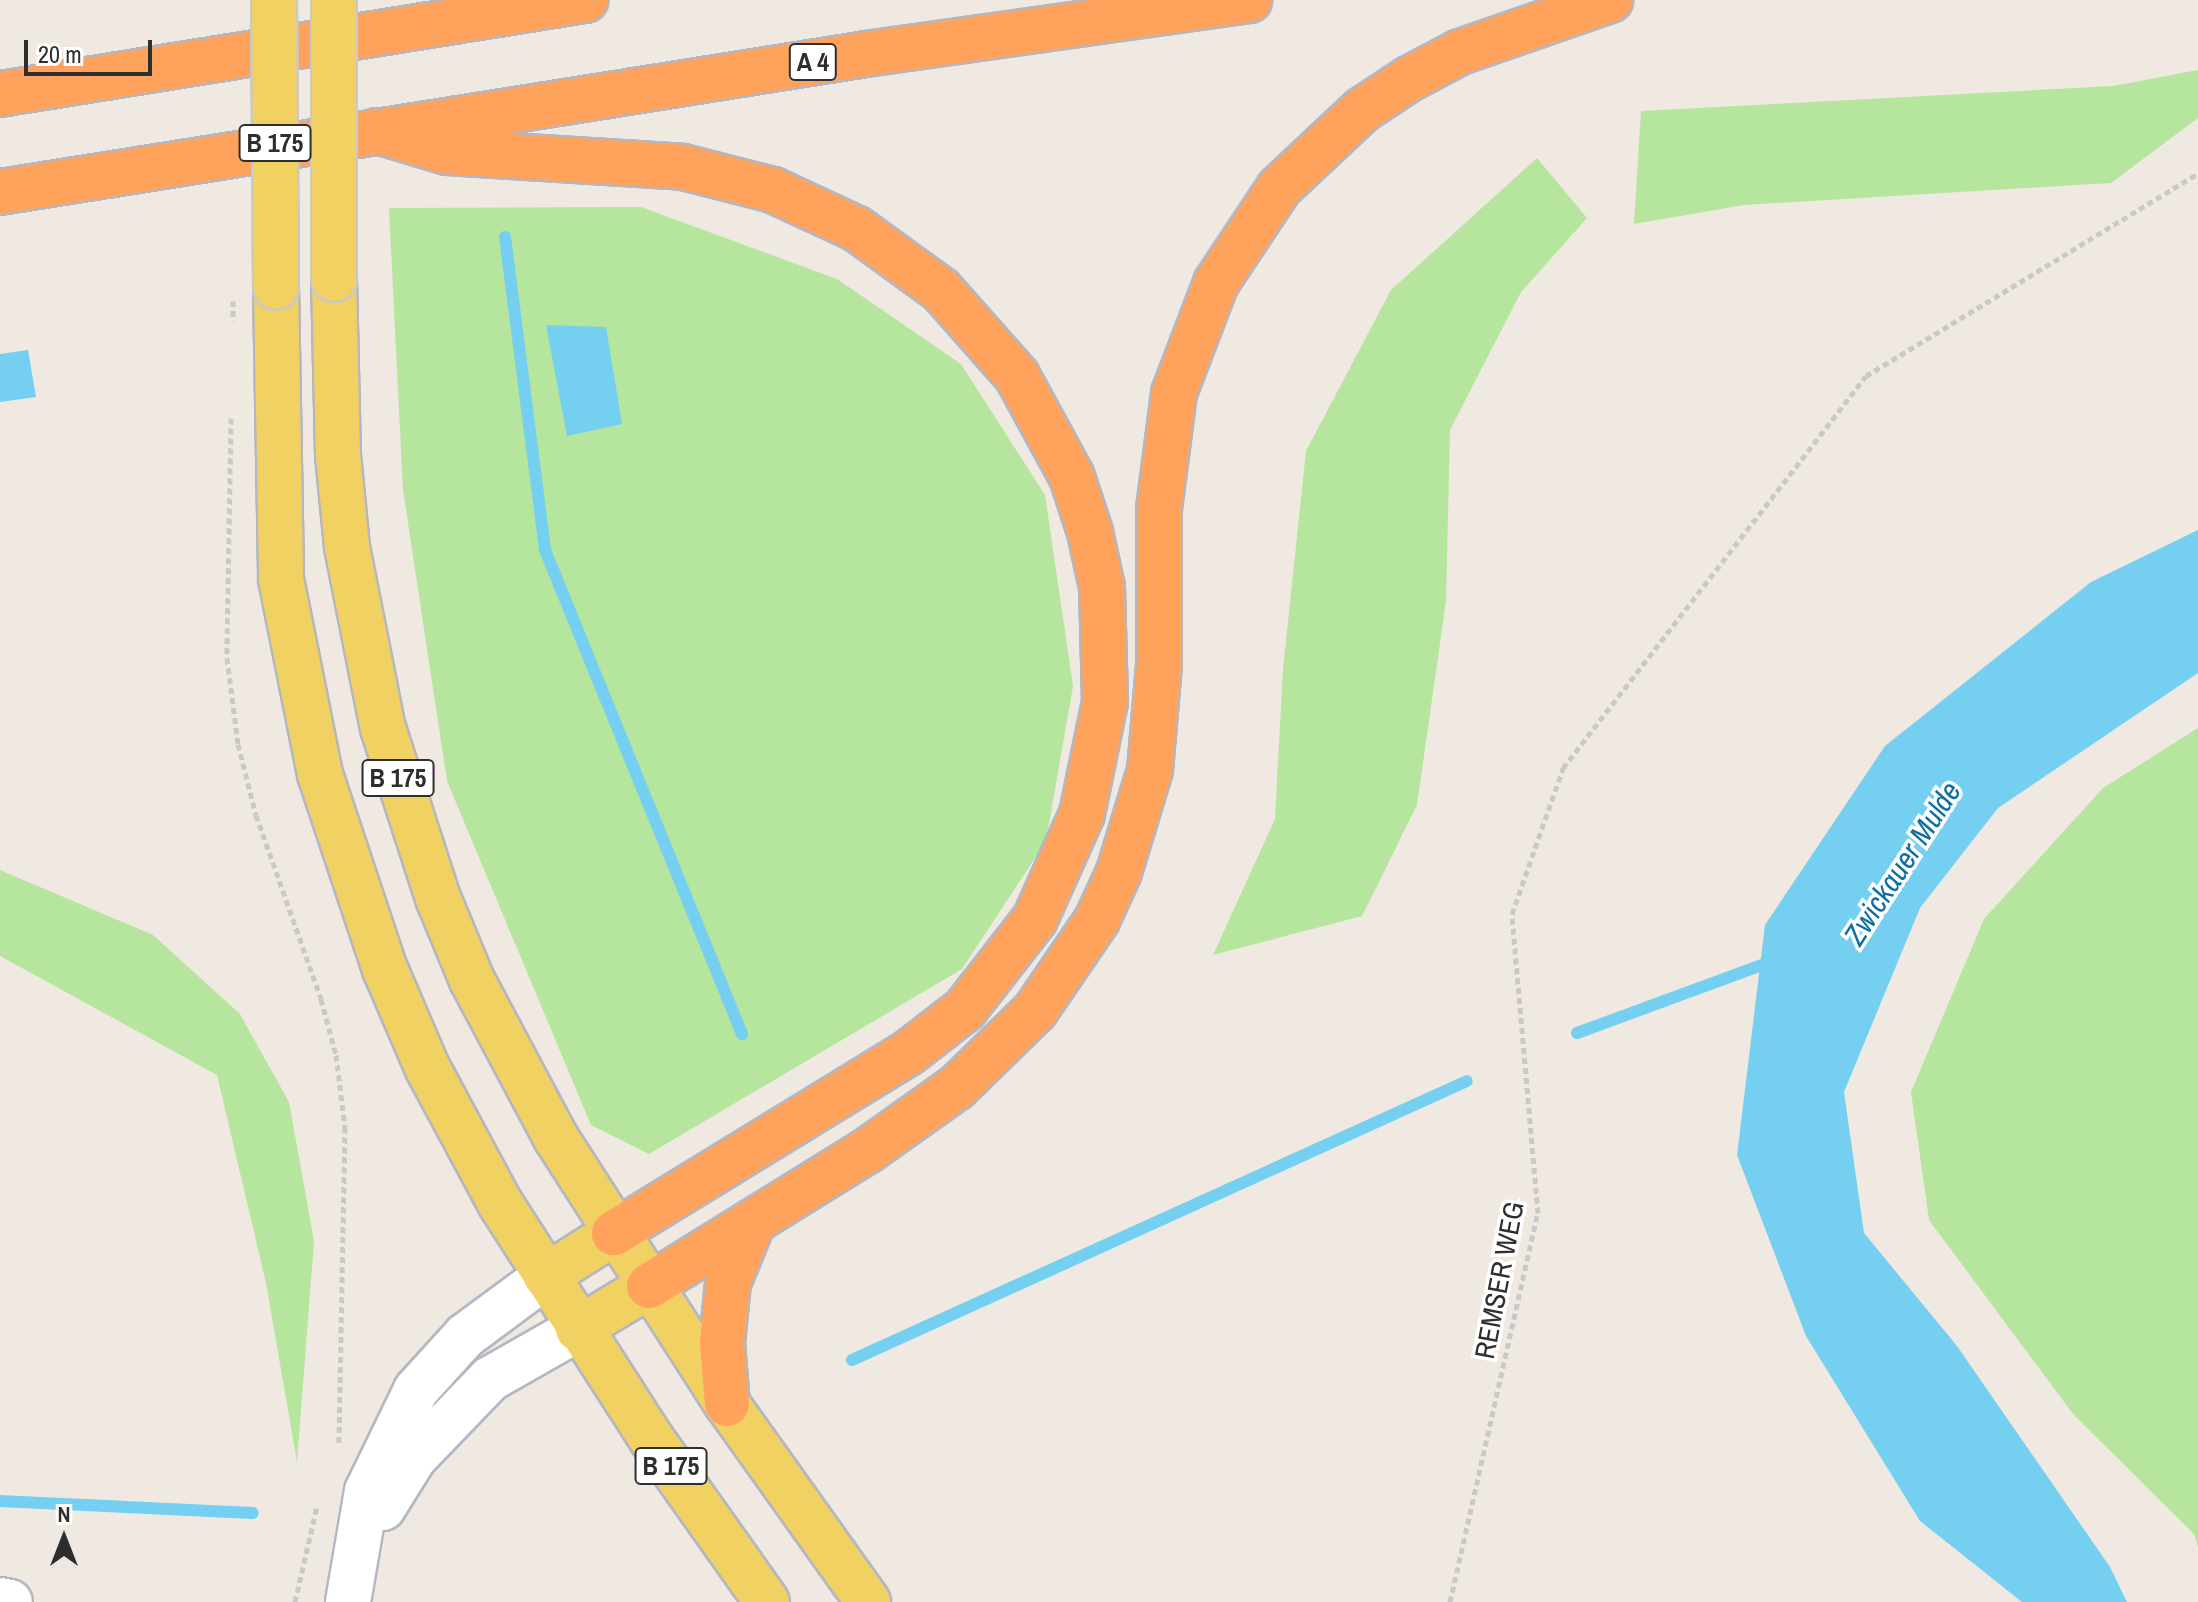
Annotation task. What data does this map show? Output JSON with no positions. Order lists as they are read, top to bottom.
{
  "streets": {
    "highway": ["A 4"],
    "main road": ["B 175"],
    "path": ["REMSER WEG"]
  },
  "water": ["Zwickauer Mulde"],
  "scale_bar": "20 m",
  "north": "top"
}
